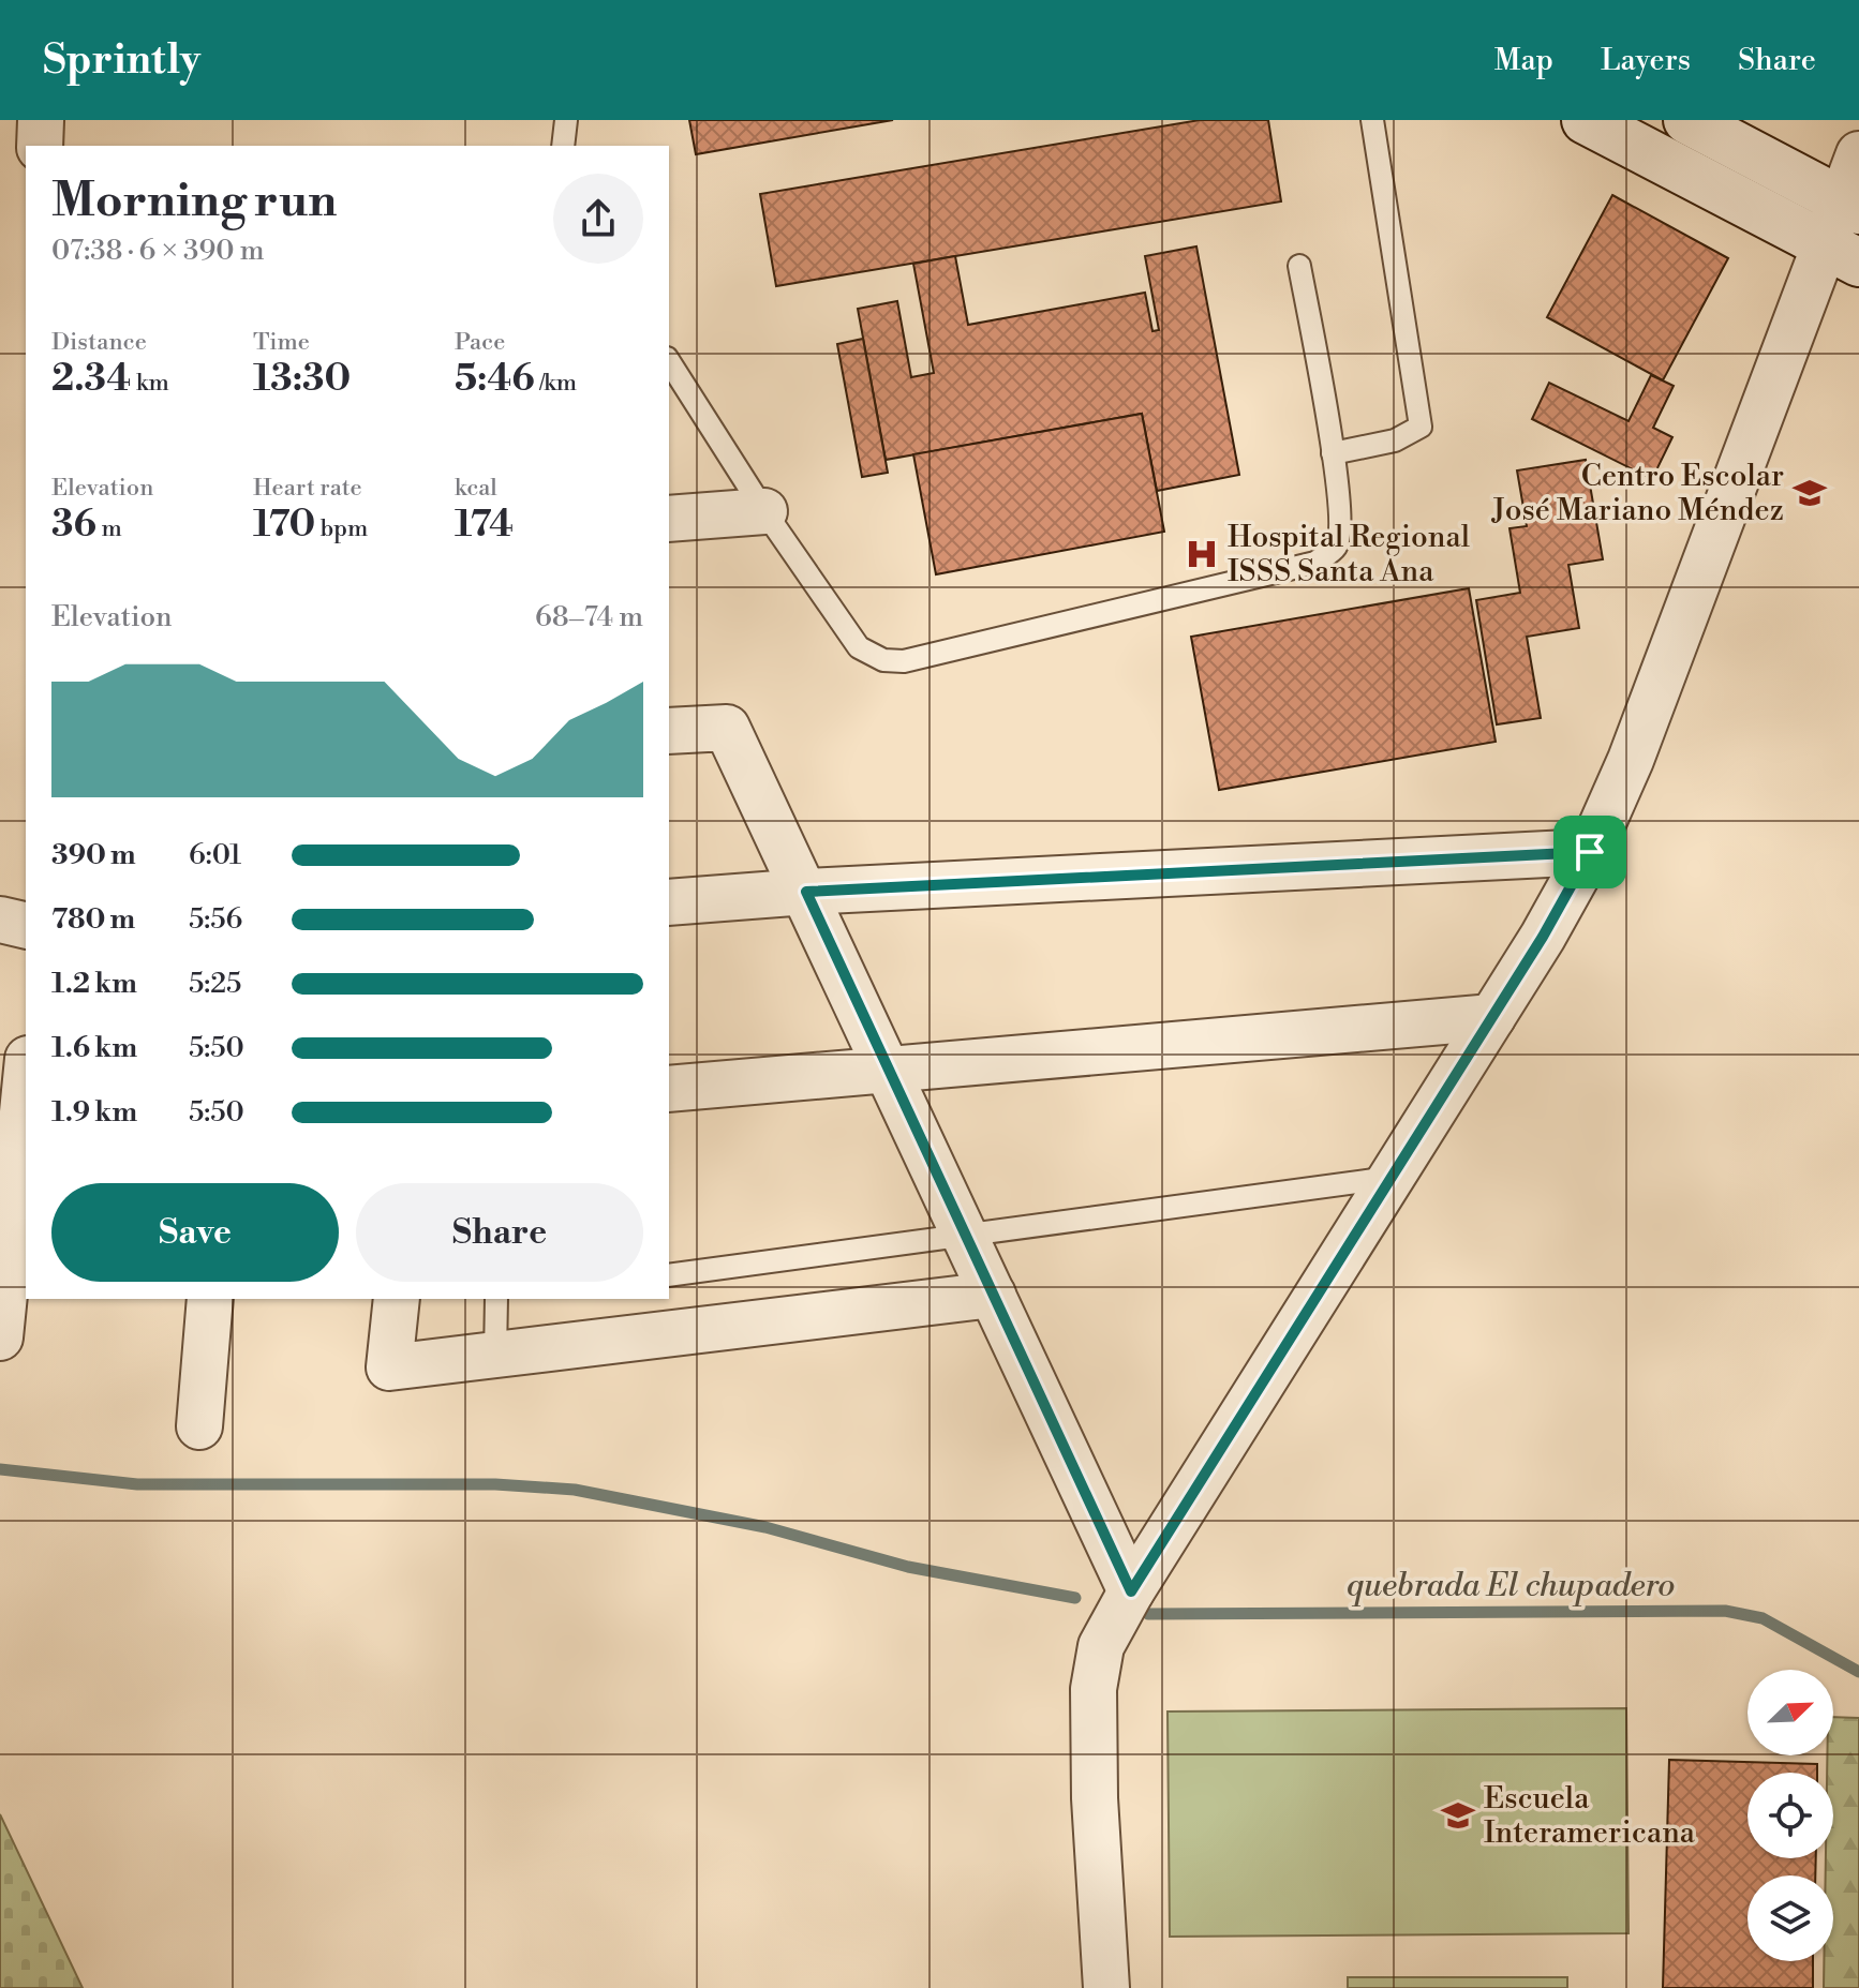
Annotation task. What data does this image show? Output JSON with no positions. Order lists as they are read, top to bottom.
{
  "water": ["quebrada El chupadero"],
  "places": {
    "school or university": ["Centro Escolar José Mariano Méndez", "Escuela Interamericana"],
    "hospital": ["Hospital Regional ISSS Santa Ana"]
  },
  "north": "top right",
  "page": {
    "header": "Sprintly",
    "nav": ["Map", "Layers", "Share"],
    "heading": ["Morning run", "07:38 · 6 × 390 m"],
    "stats": [
      ["Distance", "2.34 km"],
      ["Time", "13:30"],
      ["Pace", "5:46 /km"],
      ["Elevation", "36 m"],
      ["Heart rate", "170 bpm"],
      ["kcal", "174"]
    ],
    "chart": ["Elevation", "68–74 m"],
    "list": [
      {
        "name": "390 m",
        "note": "6:01"
      },
      {
        "name": "780 m",
        "note": "5:56"
      },
      {
        "name": "1.2 km",
        "note": "5:25"
      },
      {
        "name": "1.6 km",
        "note": "5:50"
      },
      {
        "name": "1.9 km",
        "note": "5:50"
      }
    ],
    "buttons": ["Save", "Share"]
  }
}
